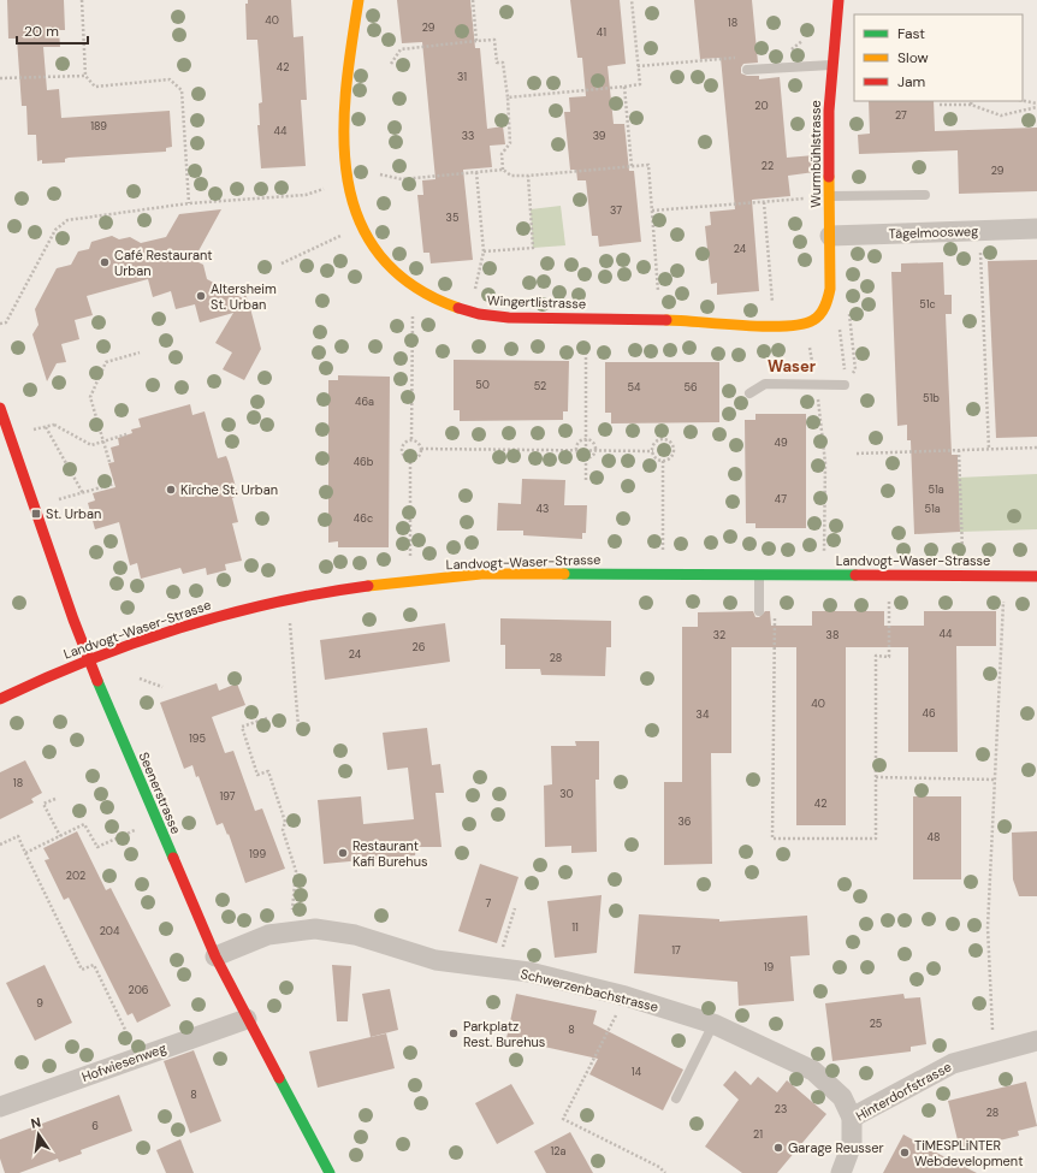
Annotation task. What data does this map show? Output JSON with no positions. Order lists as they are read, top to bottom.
{
  "streets": {
    "street": [
      "Wurmbühlstrasse",
      "Tägelmoosweg",
      "Wingertlistrasse",
      "Landvogt-Waser-Strasse",
      "Seenerstrasse",
      "Schwerzenbachstrasse",
      "Hofwiesenweg",
      "Hinterdorfstrasse"
    ]
  },
  "crossings": [
    ["Wurmbühlstrasse", "Tägelmoosweg"],
    ["Wurmbühlstrasse", "Wingertlistrasse"],
    ["Landvogt-Waser-Strasse", "Seenerstrasse"],
    ["Seenerstrasse", "Schwerzenbachstrasse"],
    ["Seenerstrasse", "Hofwiesenweg"],
    ["Schwerzenbachstrasse", "Hinterdorfstrasse"]
  ],
  "districts": ["Waser"],
  "places": {
    "other": [
      "Café Restaurant Urban",
      "Altersheim St. Urban",
      "Kirche St. Urban",
      "Restaurant Kafi Burehus",
      "Parkplatz Rest. Burehus",
      "Garage Reusser",
      "TiMESPLiNTER Webdevelopment"
    ],
    "transit": ["St. Urban"]
  },
  "house_numbers": [
    "40",
    "18",
    "29",
    "41",
    "42",
    "31",
    "20",
    "27",
    "189",
    "44",
    "33",
    "39",
    "22",
    "29",
    "37",
    "35",
    "24",
    "51c",
    "50",
    "52",
    "54",
    "56",
    "51b",
    "46a",
    "49",
    "46b",
    "51a",
    "47",
    "43",
    "51a",
    "46c",
    "44",
    "32",
    "38",
    "26",
    "24",
    "28",
    "40",
    "46",
    "34",
    "195",
    "18",
    "30",
    "197",
    "42",
    "36",
    "48",
    "199",
    "202",
    "7",
    "11",
    "204",
    "17",
    "19",
    "206",
    "9",
    "25",
    "8",
    "14",
    "8",
    "23",
    "28",
    "6",
    "21",
    "12a"
  ],
  "legend": ["Fast", "Slow", "Jam"],
  "scale_bar": "20 m",
  "north": "top"
}
